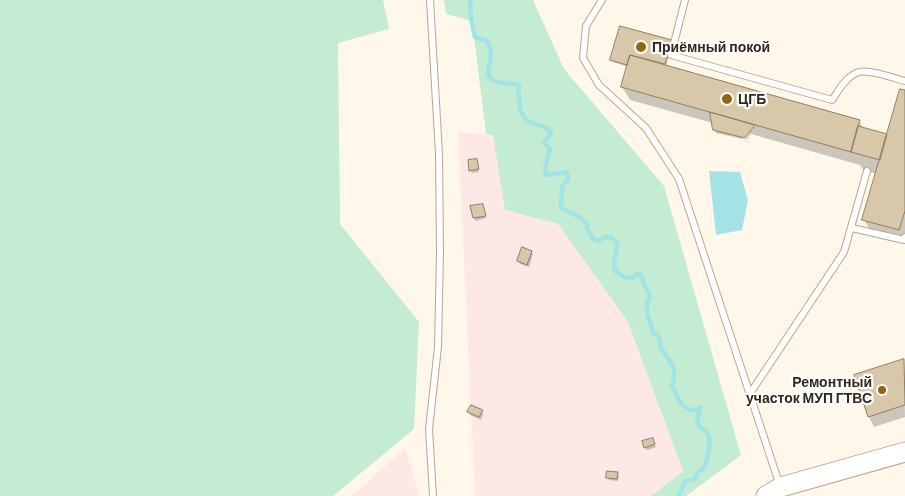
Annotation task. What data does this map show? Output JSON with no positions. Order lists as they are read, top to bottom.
{
  "places": ["Приёмный покой", "ЦГБ", "Ремонтный участок МУП ГТВС"]
}
